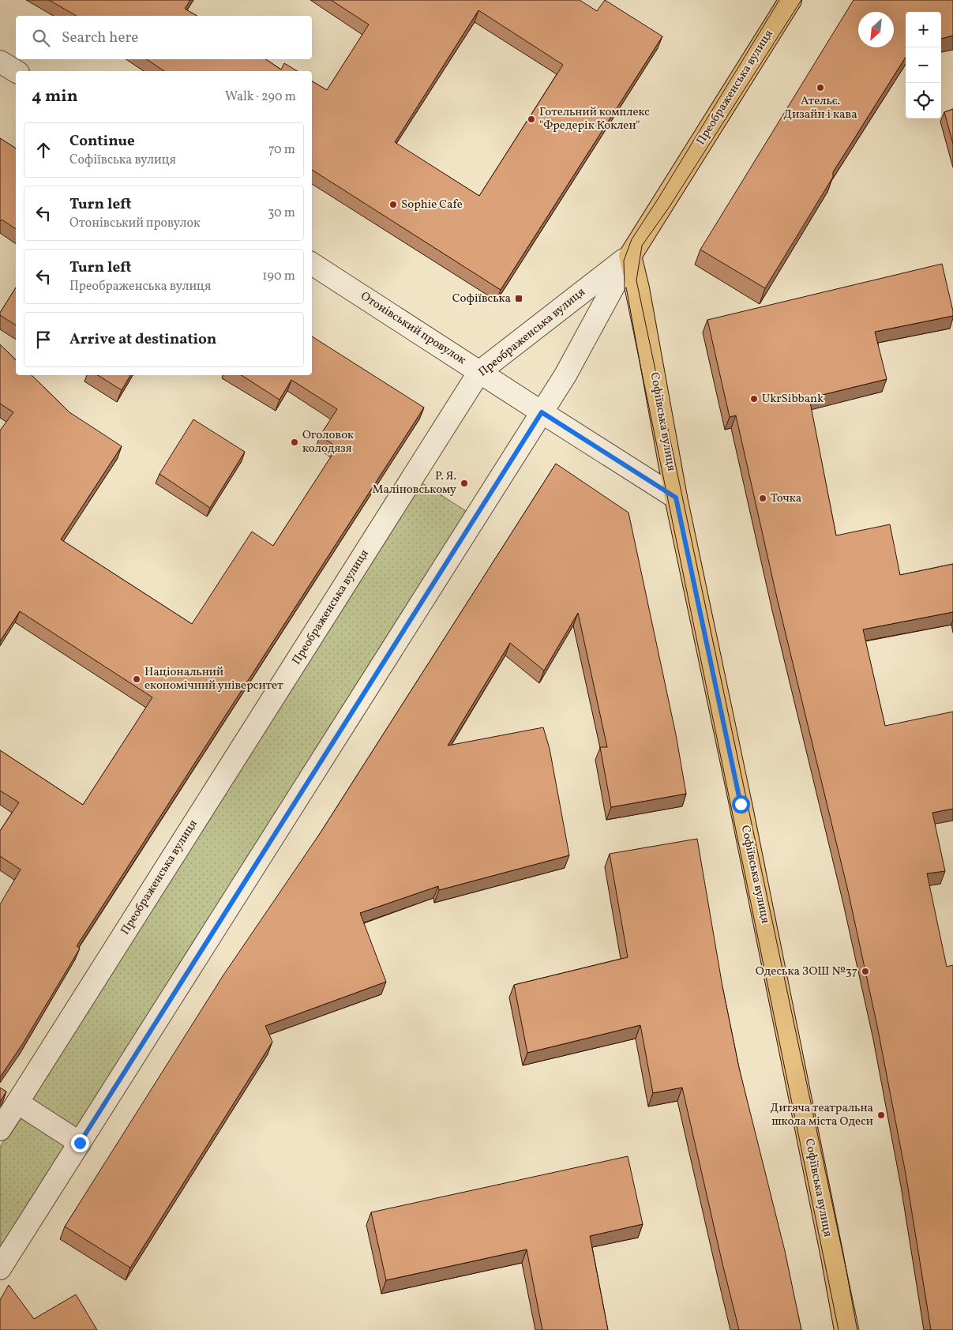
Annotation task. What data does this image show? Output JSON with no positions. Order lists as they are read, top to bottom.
{
  "streets": {
    "main road": ["Преображенська вулиця", "Софіївська вулиця"],
    "street": ["Отонівський провулок"]
  },
  "crossings": [
    ["Преображенська вулиця", "Отонівський провулок"],
    ["Преображенська вулиця", "Софіївська вулиця"],
    ["Отонівський провулок", "Софіївська вулиця"]
  ],
  "places": {
    "other": [
      "Ательє. Дизайн і кава",
      "Готельний комплекс \"Фредерік Коклен\"",
      "Sophie Cafe",
      "UkrSibbank",
      "Оголовок колодязя",
      "Р. Я. Маліновському",
      "Точка",
      "Національний економічний університет",
      "Одеська ЗОШ №37",
      "Дитяча театральна школа міста Одеси"
    ],
    "transit": ["Софiïвська"]
  },
  "north": "bottom left",
  "page": {
    "map_buttons": ["+", "−"],
    "search": "Search here",
    "heading": ["4 min", "Walk · 290 m"],
    "list": [
      ["Continue", "Софіївська вулиця", "70 m"],
      ["Turn left", "Отонівський провулок", "30 m"],
      ["Turn left", "Преображенська вулиця", "190 m"],
      "Arrive at destination"
    ]
  }
}
